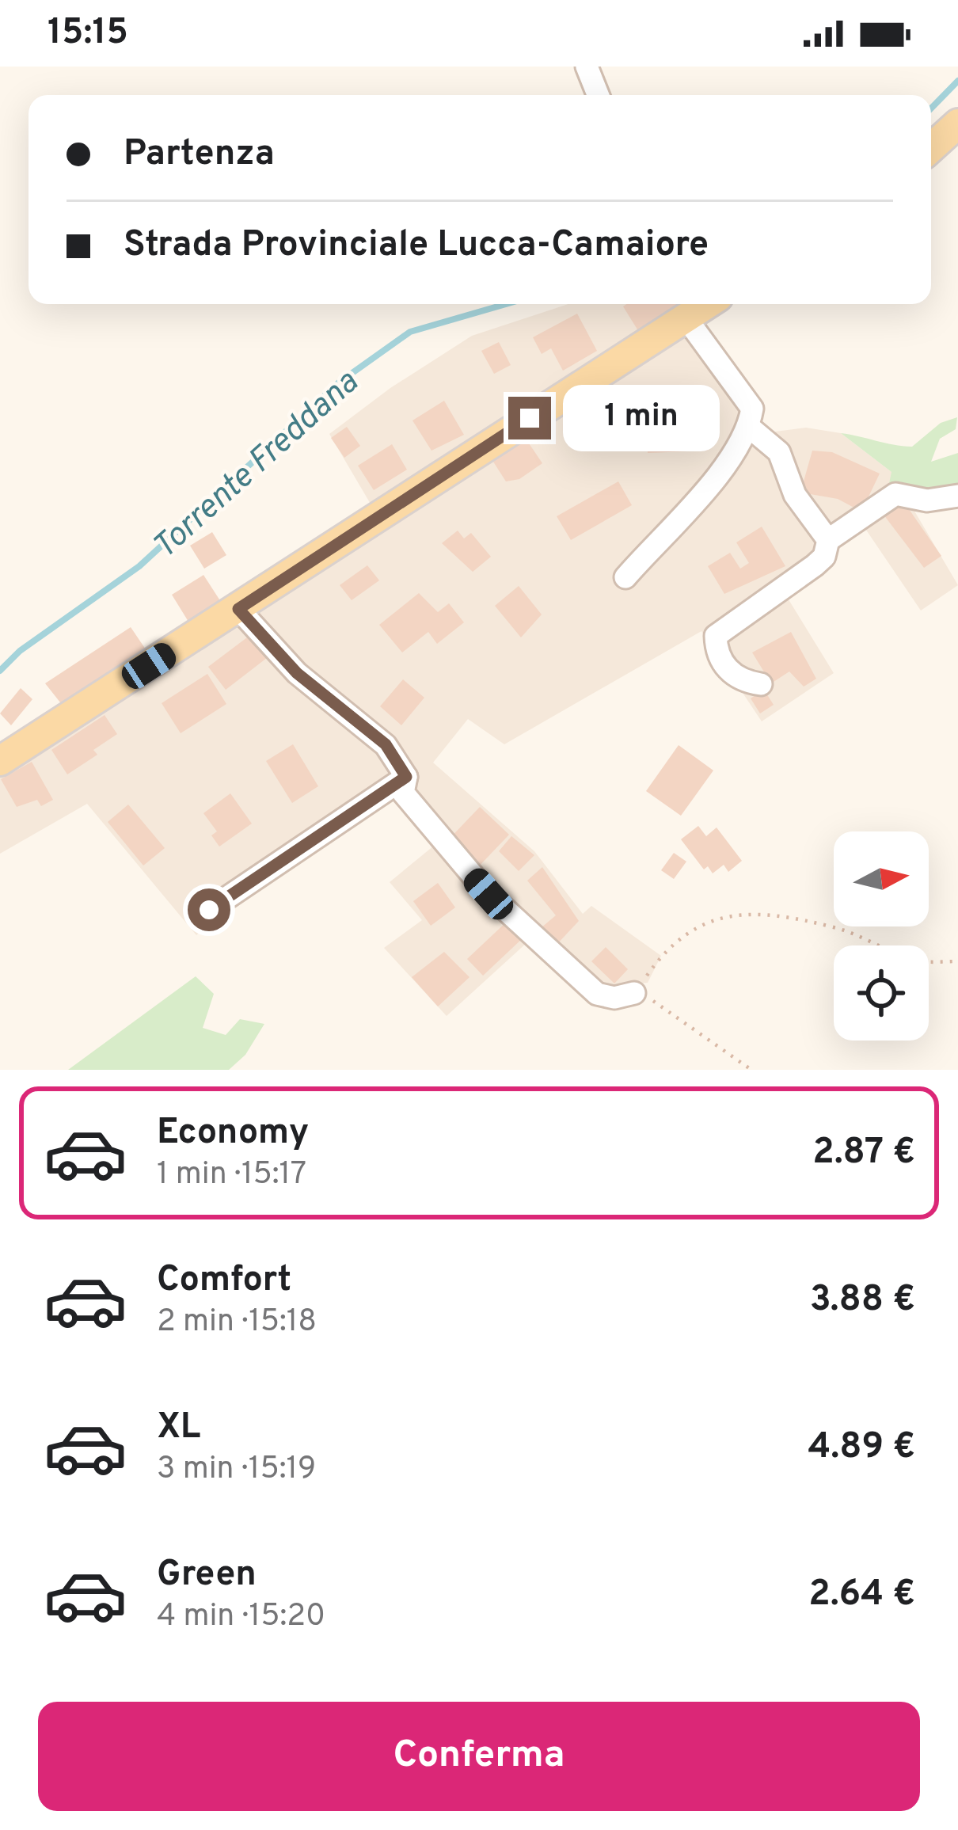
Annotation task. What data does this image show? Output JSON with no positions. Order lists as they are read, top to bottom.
{
  "water": ["Torrente Freddana"],
  "north": "right",
  "page": {
    "status": "15:15",
    "banner": ["Partenza", "Strada Provinciale Lucca-Camaiore"],
    "bubble": "1 min",
    "list": [
      {
        "name": "Economy",
        "note": "1 min · 15:17",
        "value": "2.87 €"
      },
      {
        "name": "Comfort",
        "note": "2 min · 15:18",
        "value": "3.88 €"
      },
      {
        "name": "XL",
        "note": "3 min · 15:19",
        "value": "4.89 €"
      },
      {
        "name": "Green",
        "note": "4 min · 15:20",
        "value": "2.64 €"
      }
    ],
    "buttons": "Conferma"
  }
}
